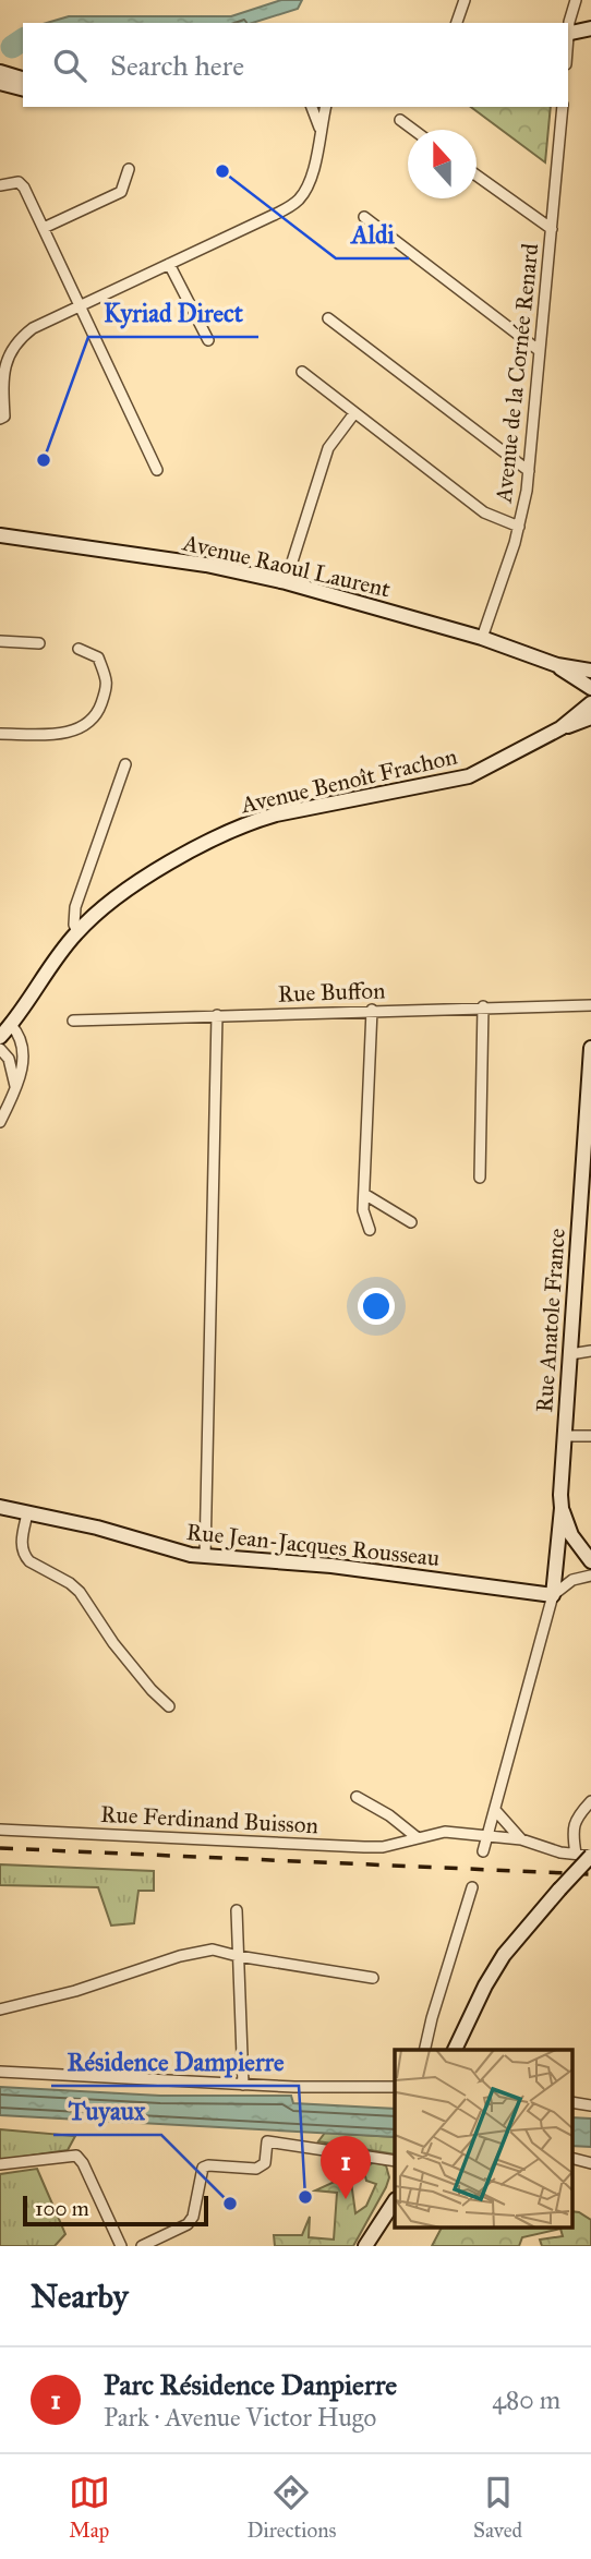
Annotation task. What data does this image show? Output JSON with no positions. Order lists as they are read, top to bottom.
{
  "streets": {
    "street": [
      "Avenue de la Cornée Renard",
      "Avenue Raoul Laurent",
      "Avenue Benoît Frachon",
      "Rue Buffon",
      "Rue Anatole France",
      "Rue Jean-Jacques Rousseau",
      "Rue Ferdinand Buisson"
    ]
  },
  "crossings": [
    ["Avenue de la Cornée Renard", "Avenue Raoul Laurent"],
    ["Rue Anatole France", "Rue Jean-Jacques Rousseau"],
    ["Rue Anatole France", "Rue Ferdinand Buisson"]
  ],
  "places": [
    "Aldi",
    "Kyriad Direct",
    "Résidence Dampierre",
    "Tuyaux"
  ],
  "scale_bar": "100 m",
  "north": "top",
  "page": {
    "search": "Search here",
    "pins": "1",
    "scale": "100 m",
    "heading": "Nearby",
    "list": [
      {
        "mark": "1",
        "name": "Parc Résidence Danpierre",
        "note": "Park · Avenue Victor Hugo",
        "value": "480 m"
      }
    ],
    "nav": ["Map", "Directions", "Saved"]
  }
}
